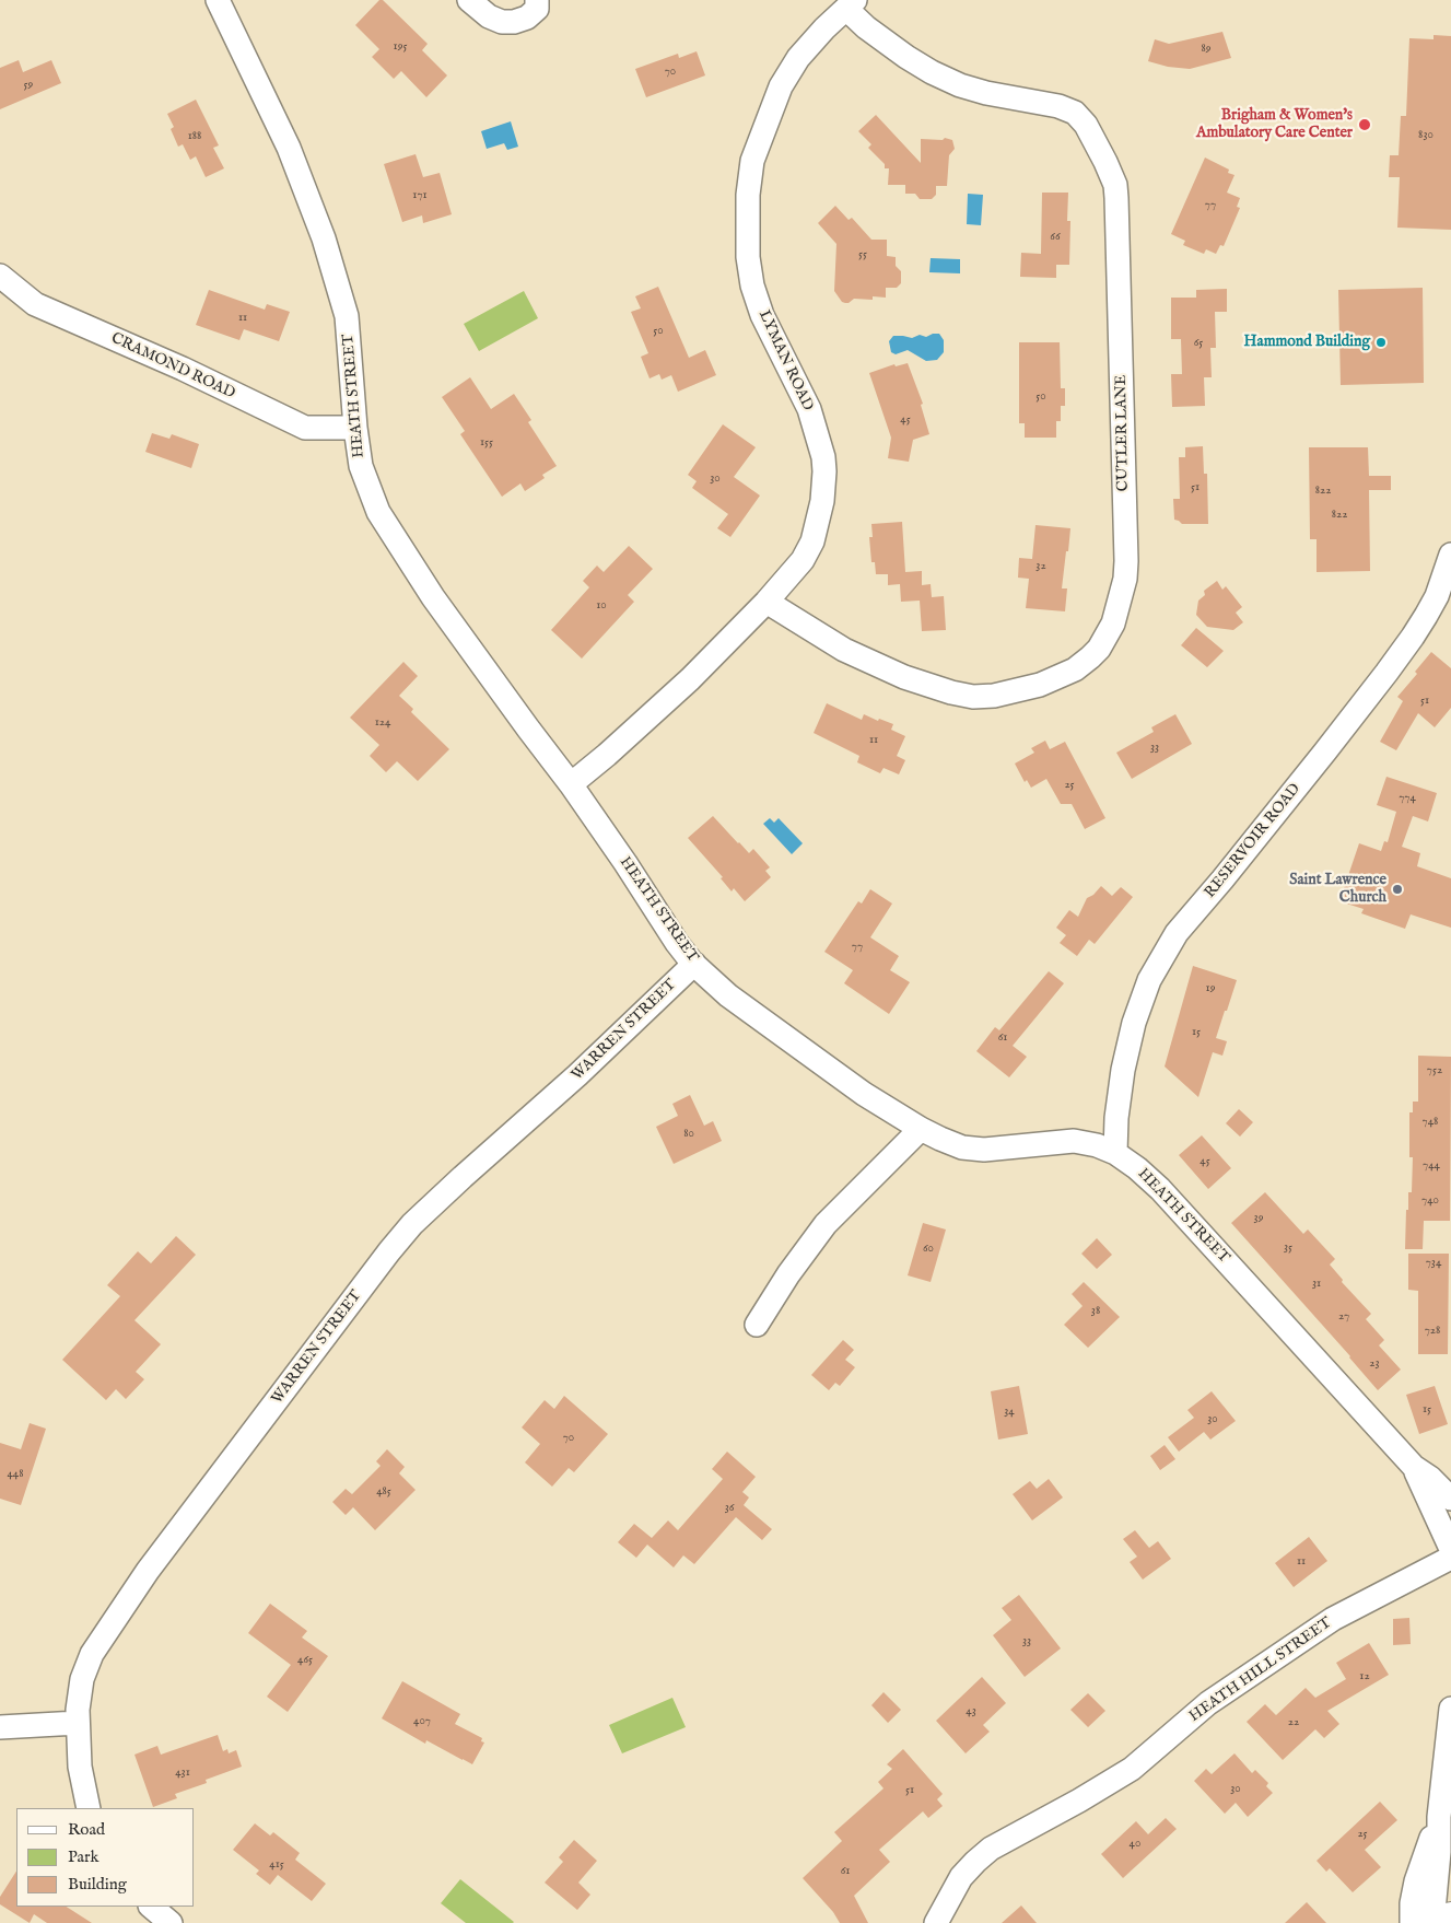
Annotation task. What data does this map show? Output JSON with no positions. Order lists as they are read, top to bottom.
{
  "streets": {
    "street": [
      "LYMAN ROAD",
      "CRAMOND ROAD",
      "HEATH STREET",
      "CUTLER LANE",
      "RESERVOIR ROAD",
      "WARREN STREET",
      "HEATH HILL STREET"
    ]
  },
  "crossings": [
    ["LYMAN ROAD", "HEATH STREET"],
    ["LYMAN ROAD", "CUTLER LANE"],
    ["CRAMOND ROAD", "HEATH STREET"],
    ["HEATH STREET", "RESERVOIR ROAD"],
    ["HEATH STREET", "WARREN STREET"]
  ],
  "places": ["Brigham & Women's Ambulatory Care Center", "Hammond Building", "Saint Lawrence Church"],
  "house_numbers": [
    "195",
    "89",
    "70",
    "59",
    "830",
    "188",
    "171",
    "77",
    "66",
    "55",
    "11",
    "50",
    "65",
    "50",
    "45",
    "155",
    "30",
    "51",
    "822",
    "822",
    "32",
    "10",
    "51",
    "124",
    "11",
    "33",
    "25",
    "774",
    "77",
    "19",
    "15",
    "61",
    "752",
    "748",
    "80",
    "45",
    "744",
    "740",
    "39",
    "35",
    "60",
    "734",
    "31",
    "38",
    "27",
    "728",
    "23",
    "15",
    "34",
    "30",
    "70",
    "448",
    "485",
    "36",
    "11",
    "33",
    "465",
    "12",
    "43",
    "407",
    "22",
    "431",
    "30",
    "51",
    "25",
    "40",
    "415",
    "61"
  ],
  "legend": ["Road", "Park", "Building"]
}
